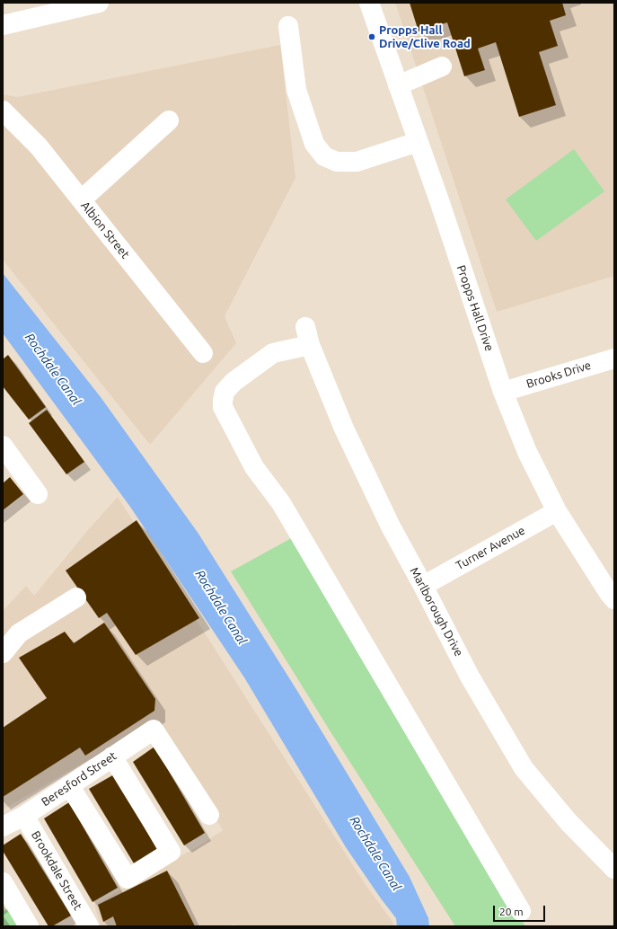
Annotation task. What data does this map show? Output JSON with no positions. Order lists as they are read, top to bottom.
{
  "streets": {
    "street": [
      "Albion Street",
      "Propps Hall Drive",
      "Brooks Drive",
      "Turner Avenue",
      "Marlborough Drive",
      "Beresford Street",
      "Brookdale Street"
    ]
  },
  "crossings": [
    ["Propps Hall Drive", "Brooks Drive"],
    ["Propps Hall Drive", "Turner Avenue"],
    ["Turner Avenue", "Marlborough Drive"],
    ["Beresford Street", "Brookdale Street"]
  ],
  "water": ["Rochdale Canal"],
  "places": ["Propps Hall Drive/Clive Road"],
  "scale_bar": "20 m"
}
